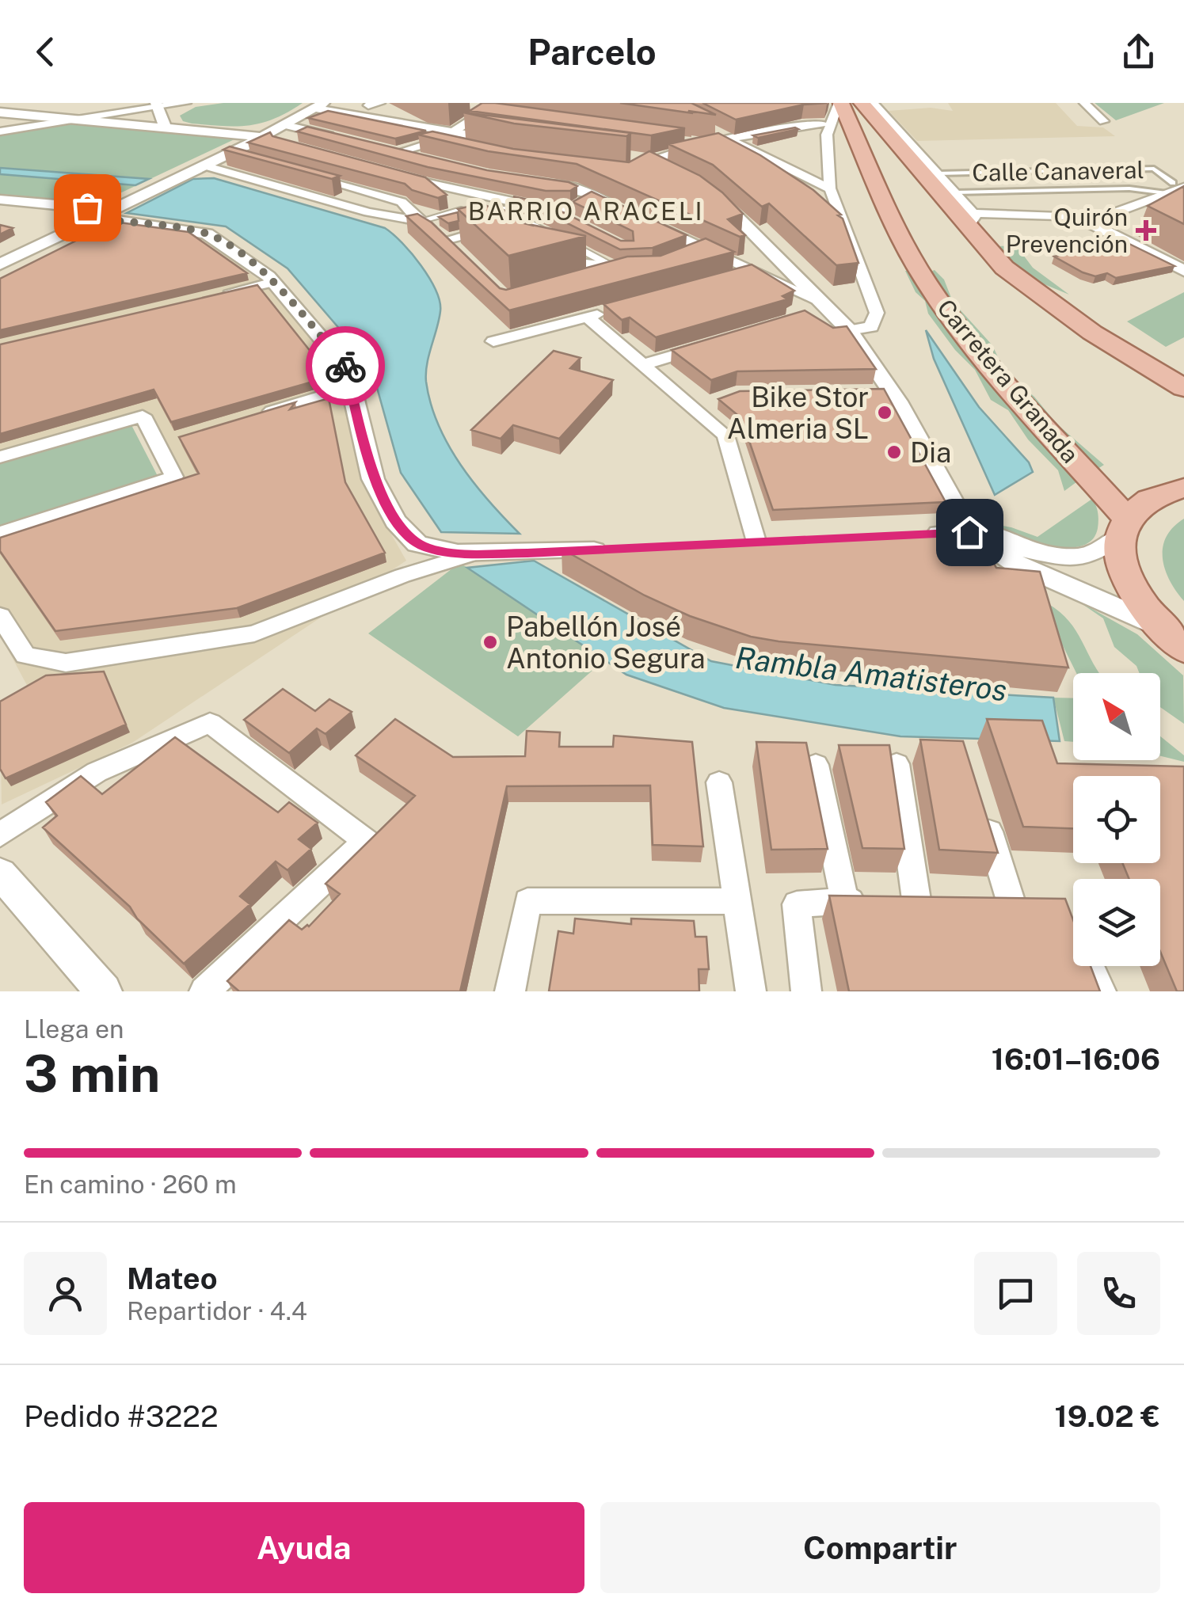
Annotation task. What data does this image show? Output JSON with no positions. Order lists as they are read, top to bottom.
{
  "streets": {
    "main road": ["Carretera Granada"],
    "lane": ["Calle Canaveral"]
  },
  "districts": ["BARRIO ARACELI"],
  "water": ["Rambla Amatisteros"],
  "places": {
    "health": ["Quirón Prevención"],
    "other": ["Bike Stor Almeria SL", "Dia", "Pabellón José Antonio Segura"]
  },
  "north": "top left",
  "page": {
    "header": "Parcelo",
    "heading": ["3 min", "Llega en", "16:01–16:06"],
    "panel": [
      "Mateo",
      "Repartidor · 4.4",
      "Pedido #3222",
      "19.02 €"
    ],
    "bar": "En camino · 260 m",
    "buttons": ["Ayuda", "Compartir"]
  }
}
